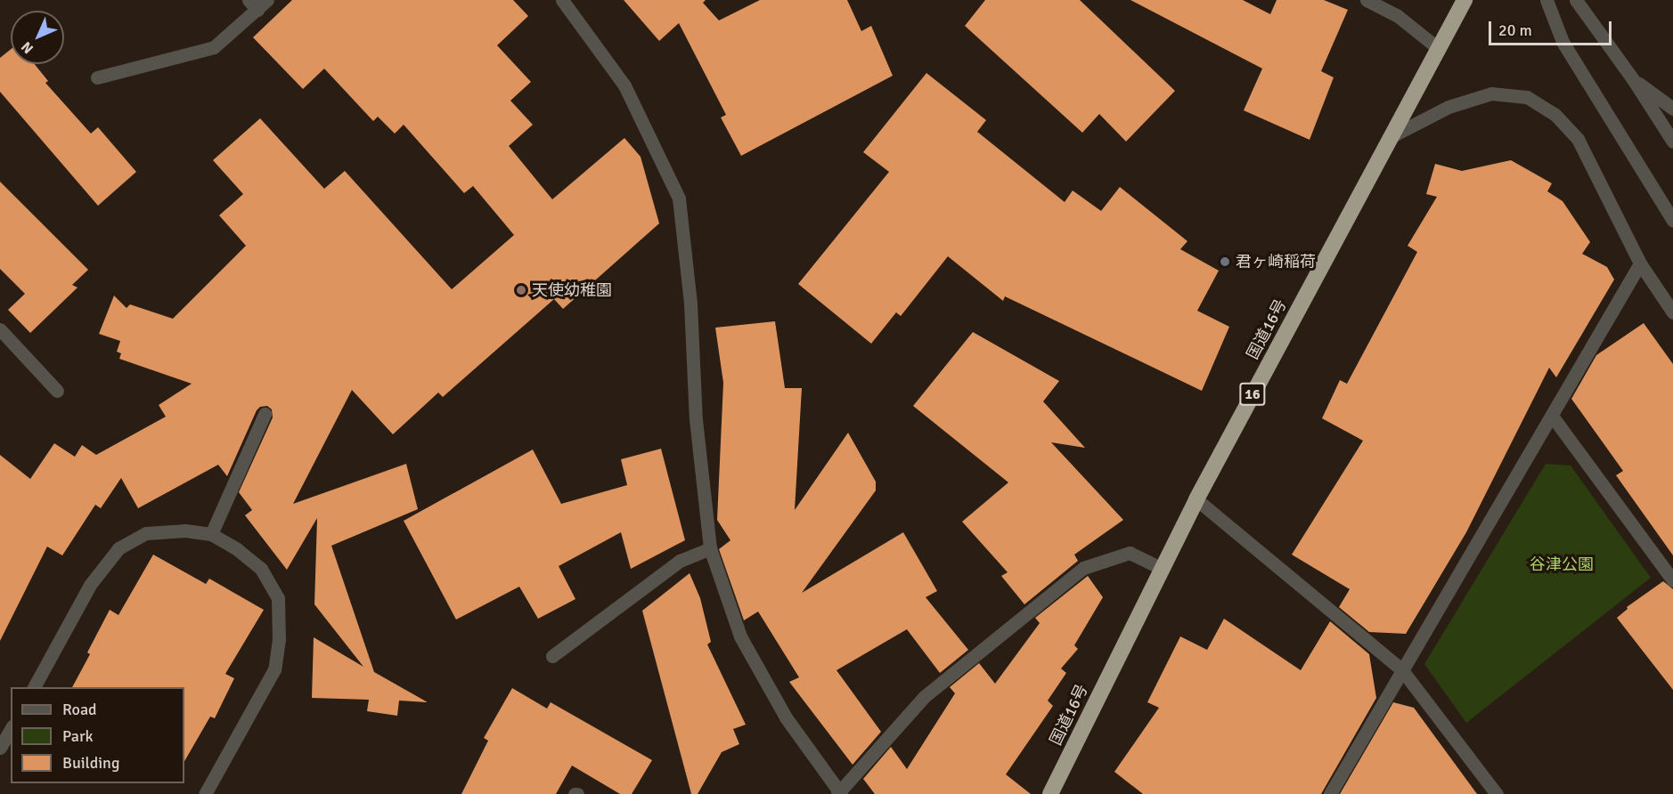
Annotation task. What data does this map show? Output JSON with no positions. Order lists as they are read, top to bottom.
{
  "streets": {
    "highway": ["国道16号", "16"]
  },
  "parks": ["谷津公園"],
  "places": ["君ヶ崎稲荷", "天使幼稚園"],
  "legend": ["Road", "Park", "Building"],
  "scale_bar": "20 m",
  "north": "bottom left"
}
